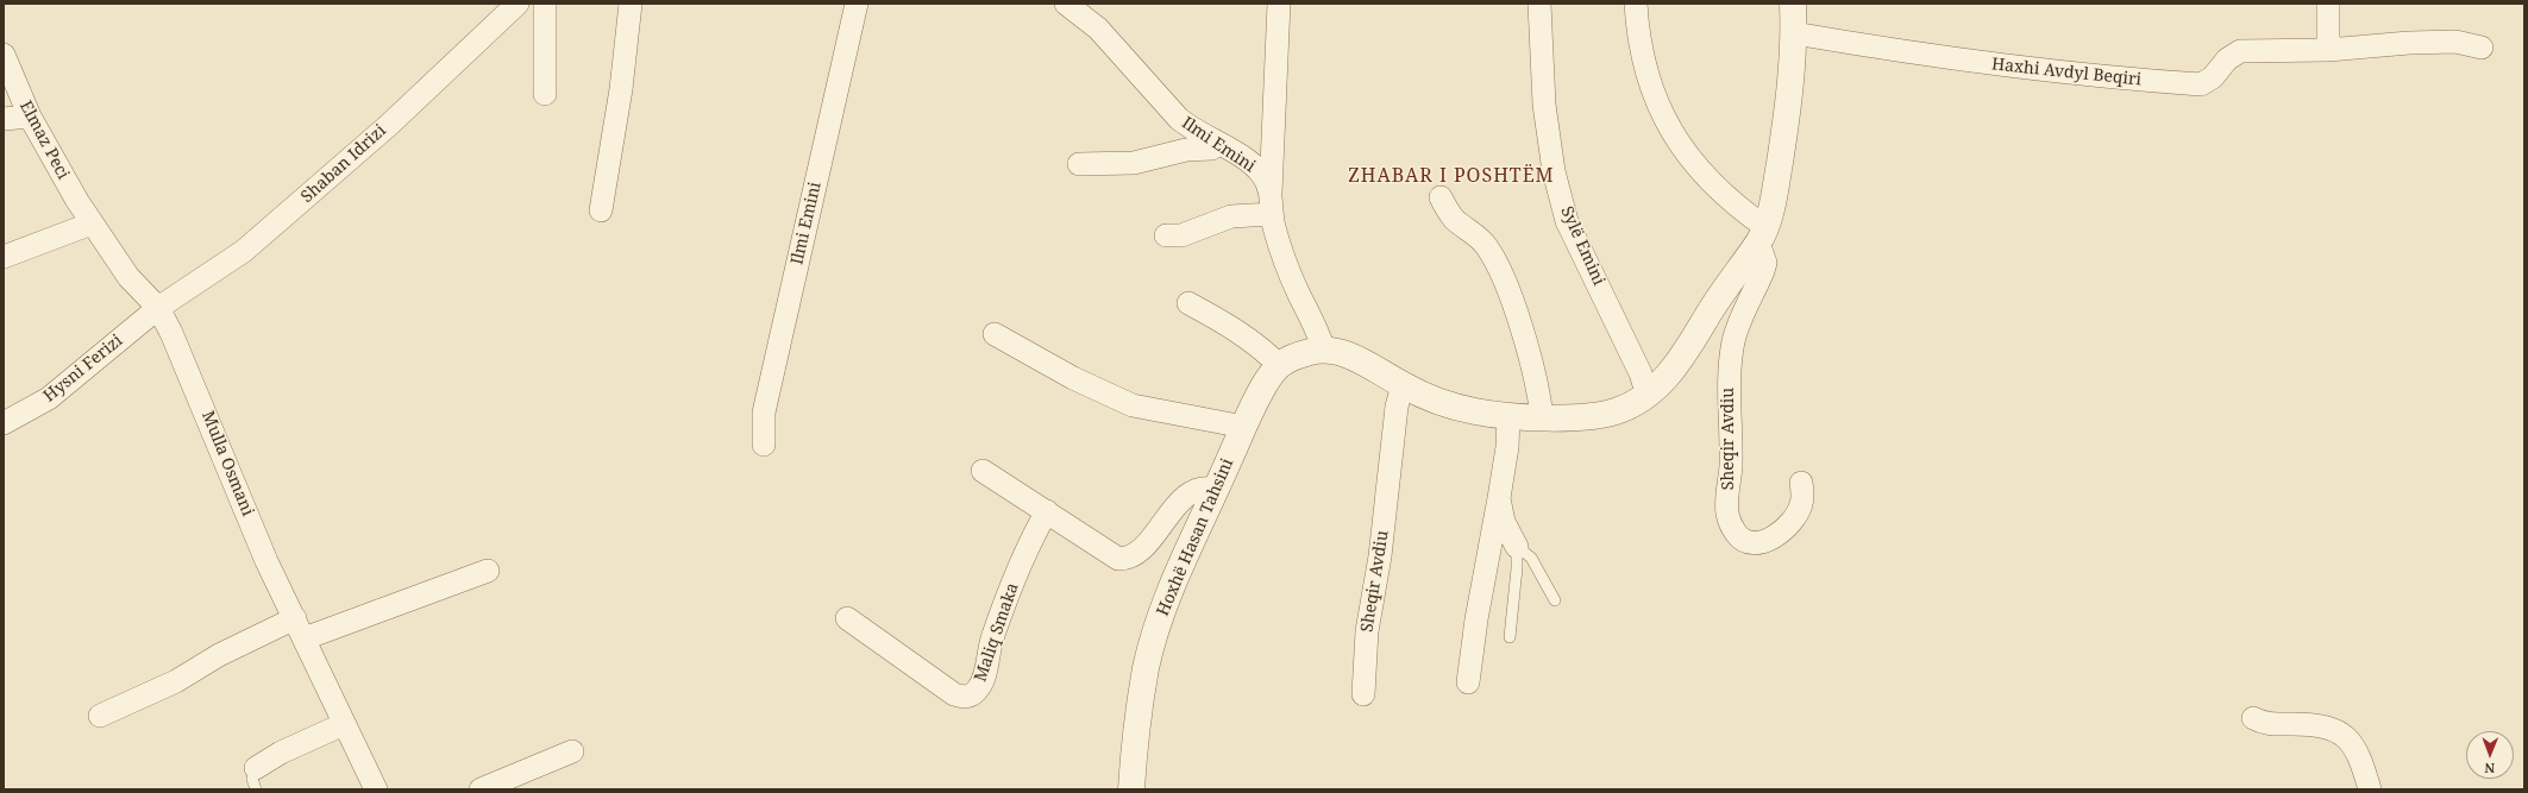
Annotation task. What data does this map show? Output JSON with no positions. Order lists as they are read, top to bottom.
{
  "streets": {
    "street": [
      "Haxhi Avdyl Beqiri",
      "Elmaz Peci",
      "Ilmi Emini",
      "Shaban Idrizi",
      "Sylë Emini",
      "Hysni Ferizi",
      "Sheqir Avdiu",
      "Mulla Osmani",
      "Hoxhë Hasan Tahsini",
      "Maliq Smaka"
    ]
  },
  "crossings": [
    ["Elmaz Peci", "Shaban Idrizi"],
    ["Elmaz Peci", "Hysni Ferizi"],
    ["Elmaz Peci", "Mulla Osmani"],
    ["Shaban Idrizi", "Hysni Ferizi"],
    ["Shaban Idrizi", "Mulla Osmani"],
    ["Hysni Ferizi", "Mulla Osmani"]
  ],
  "districts": ["ZHABAR I POSHTËM"],
  "north": "bottom"
}
